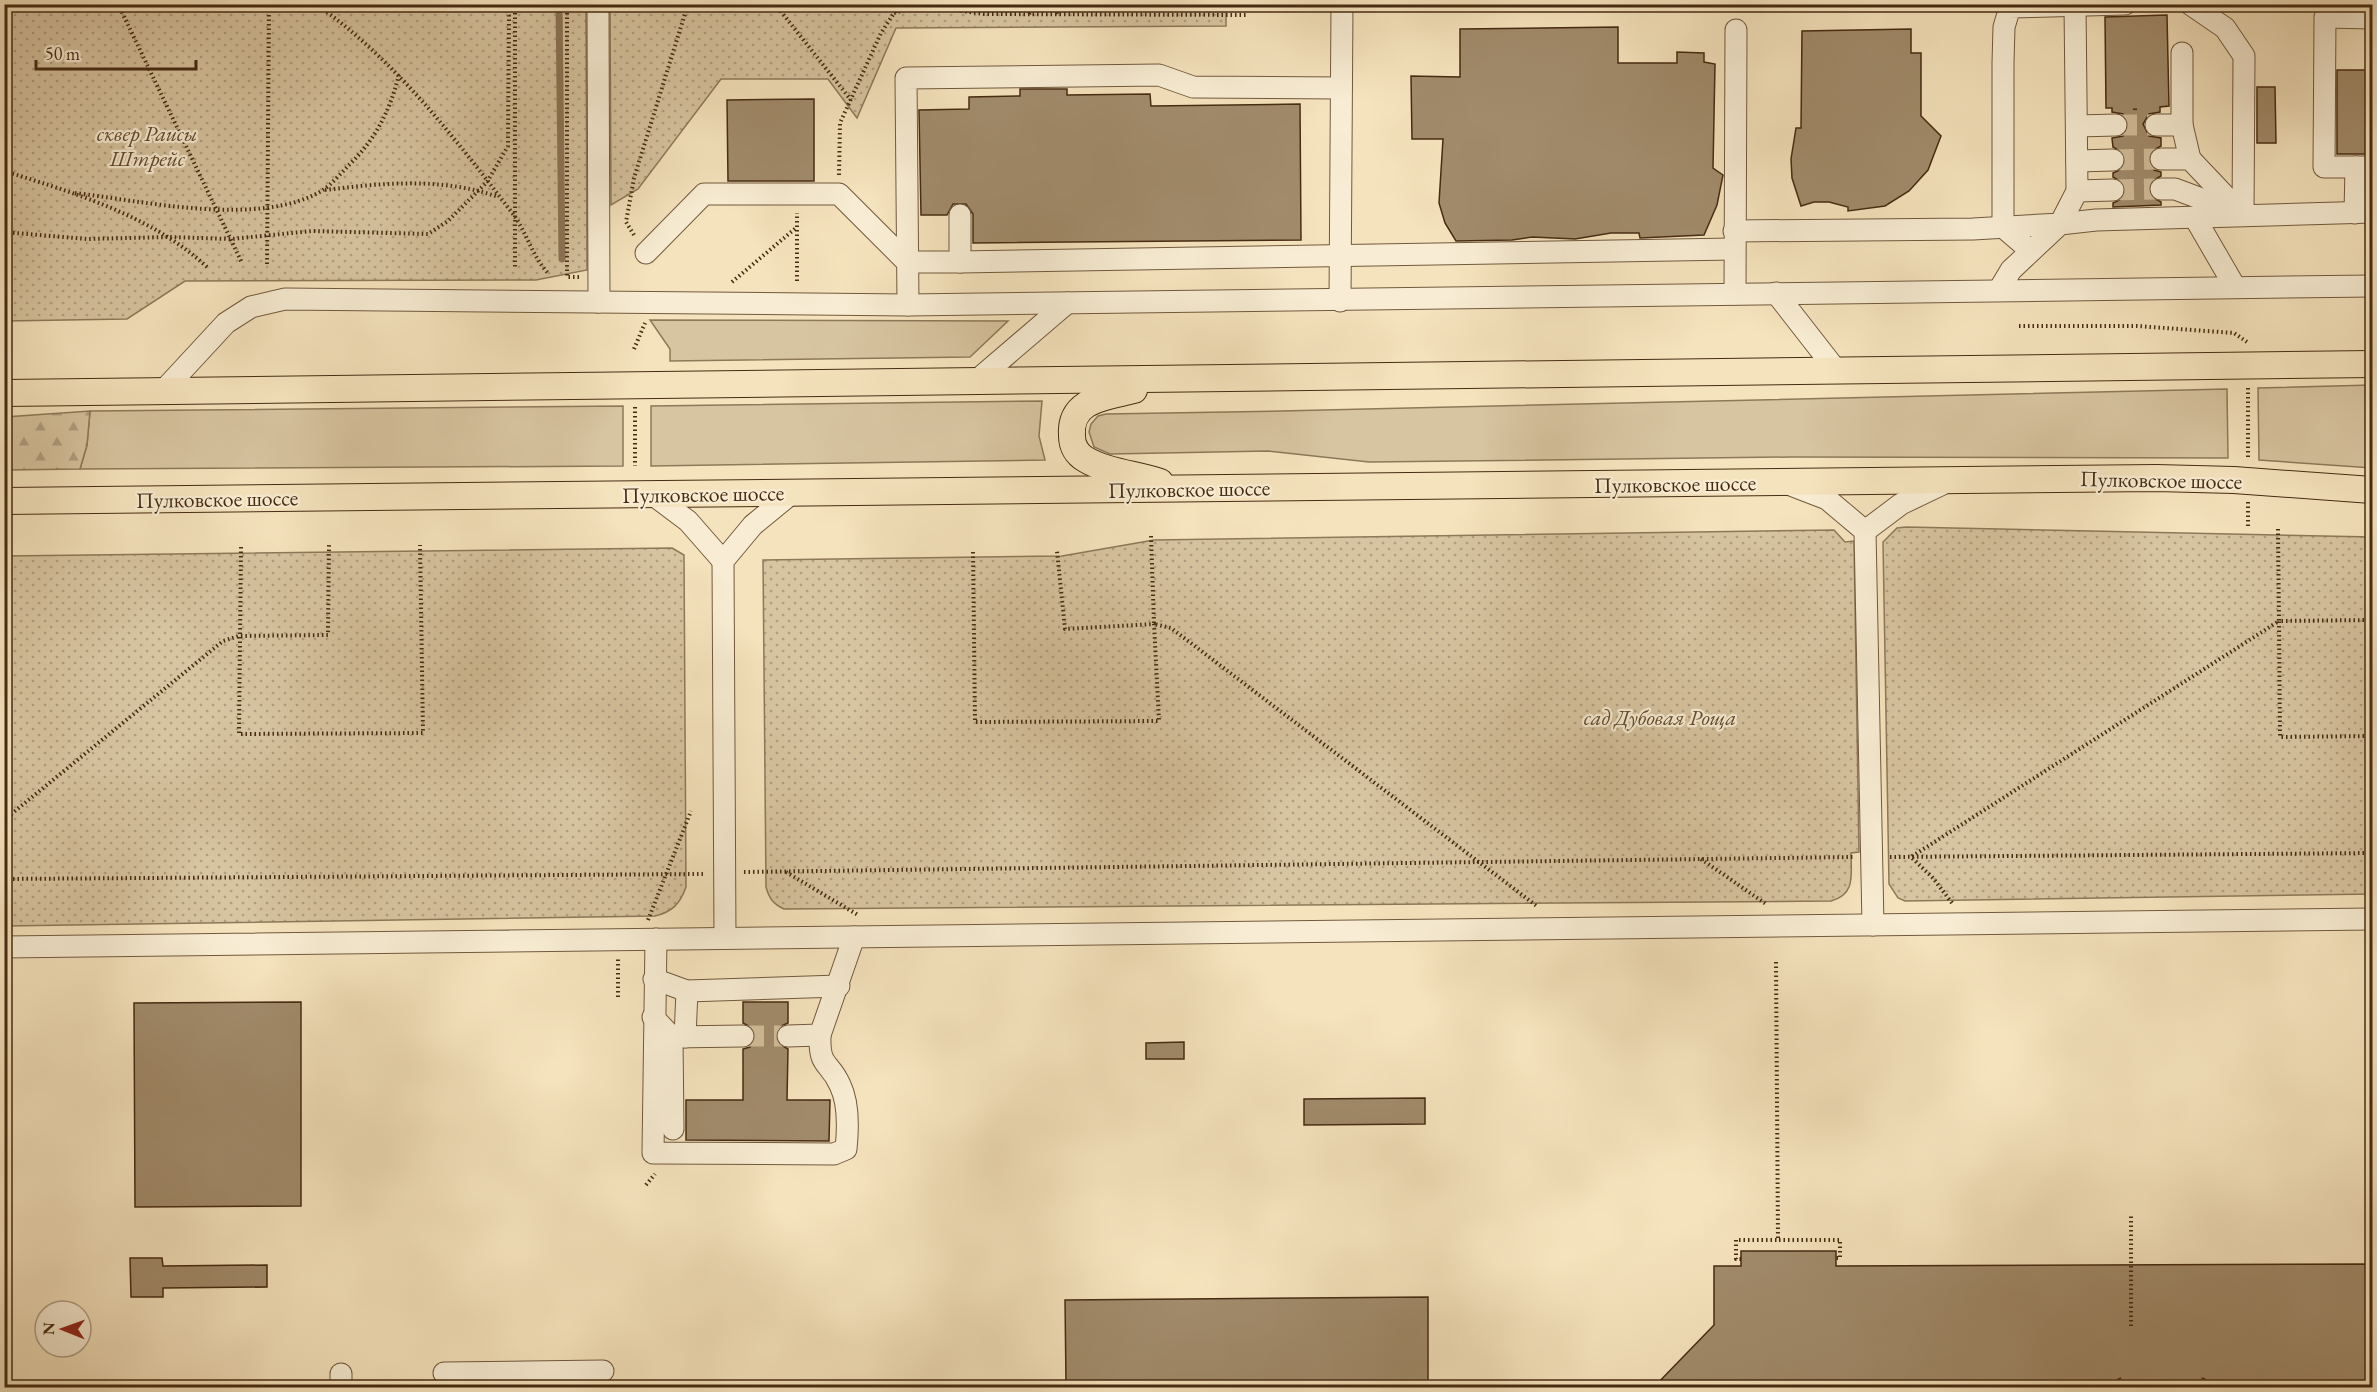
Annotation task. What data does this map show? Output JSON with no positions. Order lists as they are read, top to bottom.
{
  "streets": {
    "main road": ["Пулковское шоссе"]
  },
  "parks": ["сквер Раисы Штрейс", "сад Дубовая Роща"],
  "scale_bar": "50 m",
  "north": "left"
}
